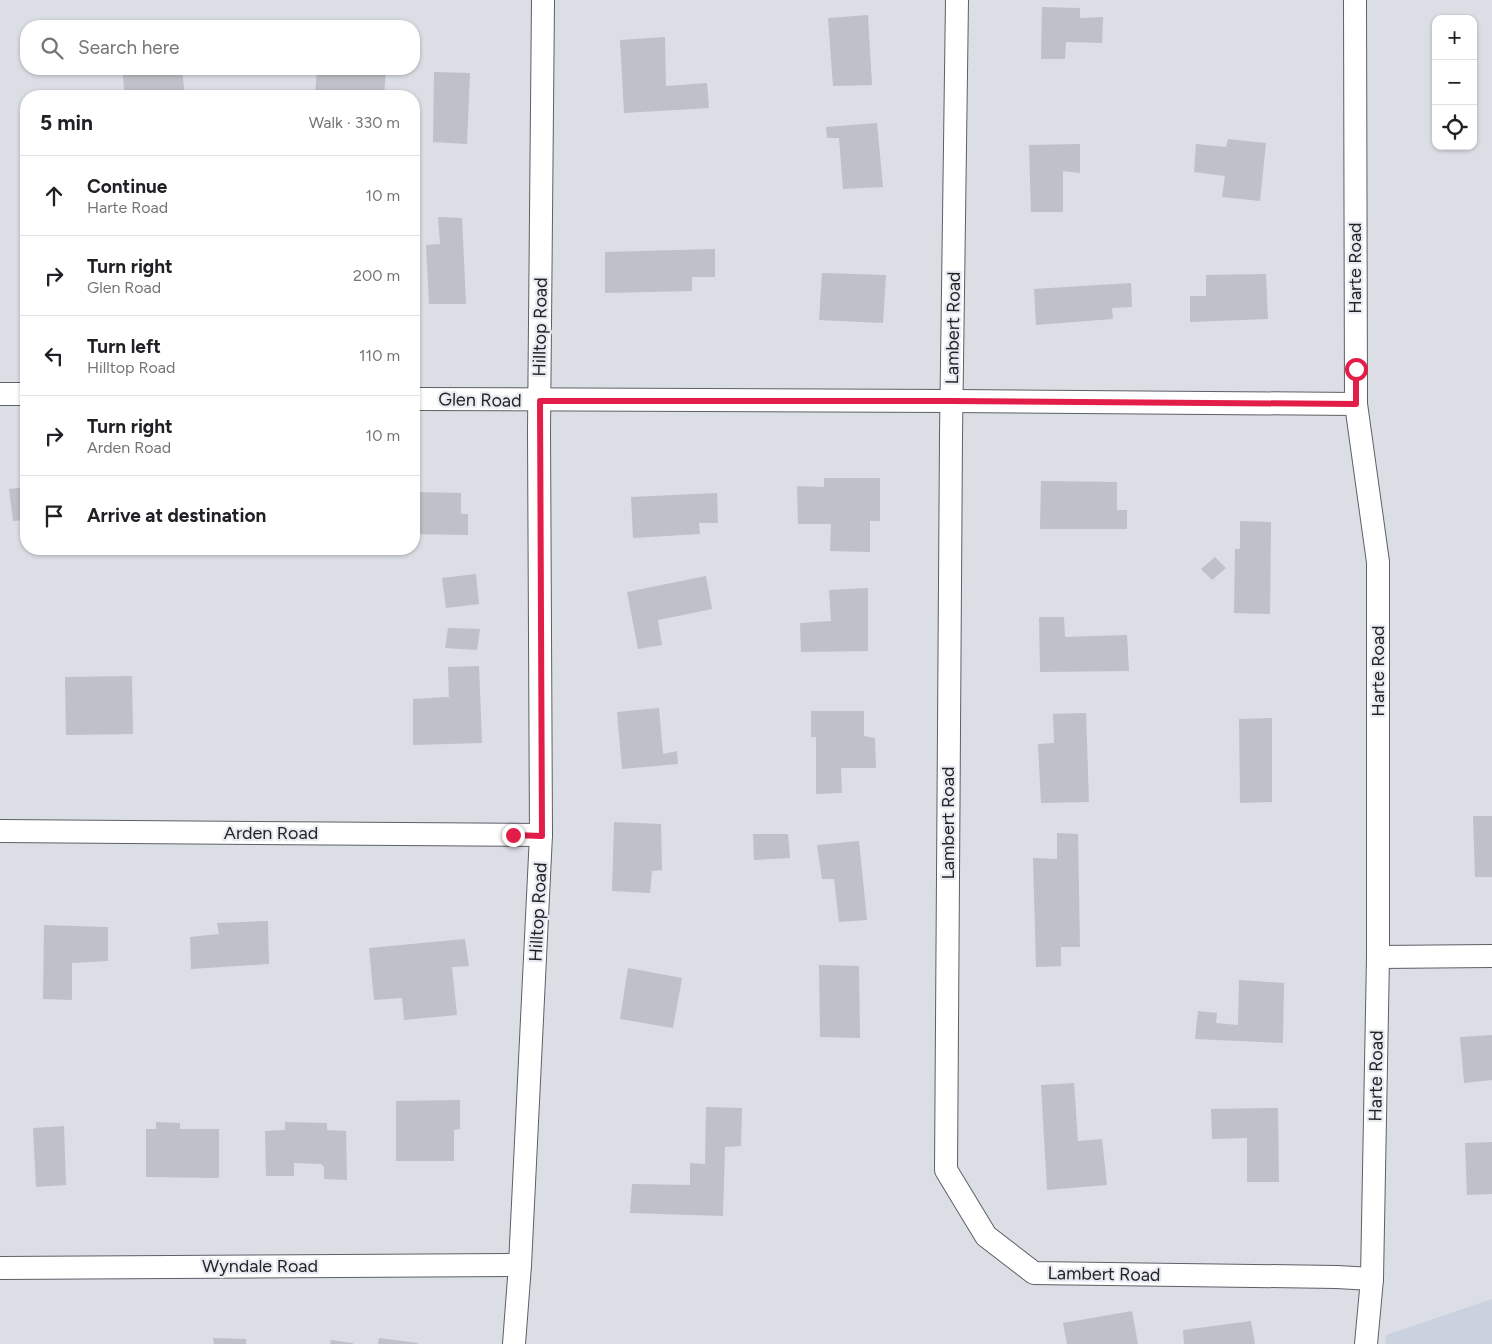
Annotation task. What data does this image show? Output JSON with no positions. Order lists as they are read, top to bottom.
{
  "streets": {
    "street": [
      "Harte Road",
      "Hilltop Road",
      "Lambert Road",
      "Glen Road",
      "Arden Road",
      "Wyndale Road"
    ]
  },
  "crossings": [
    ["Harte Road", "Lambert Road"],
    ["Harte Road", "Glen Road"],
    ["Hilltop Road", "Glen Road"],
    ["Hilltop Road", "Arden Road"],
    ["Hilltop Road", "Wyndale Road"],
    ["Lambert Road", "Glen Road"]
  ],
  "page": {
    "map_buttons": ["+", "−"],
    "search": "Search here",
    "heading": ["5 min", "Walk · 330 m"],
    "list": [
      ["Continue", "Harte Road", "10 m"],
      ["Turn right", "Glen Road", "200 m"],
      ["Turn left", "Hilltop Road", "110 m"],
      ["Turn right", "Arden Road", "10 m"],
      "Arrive at destination"
    ]
  }
}
